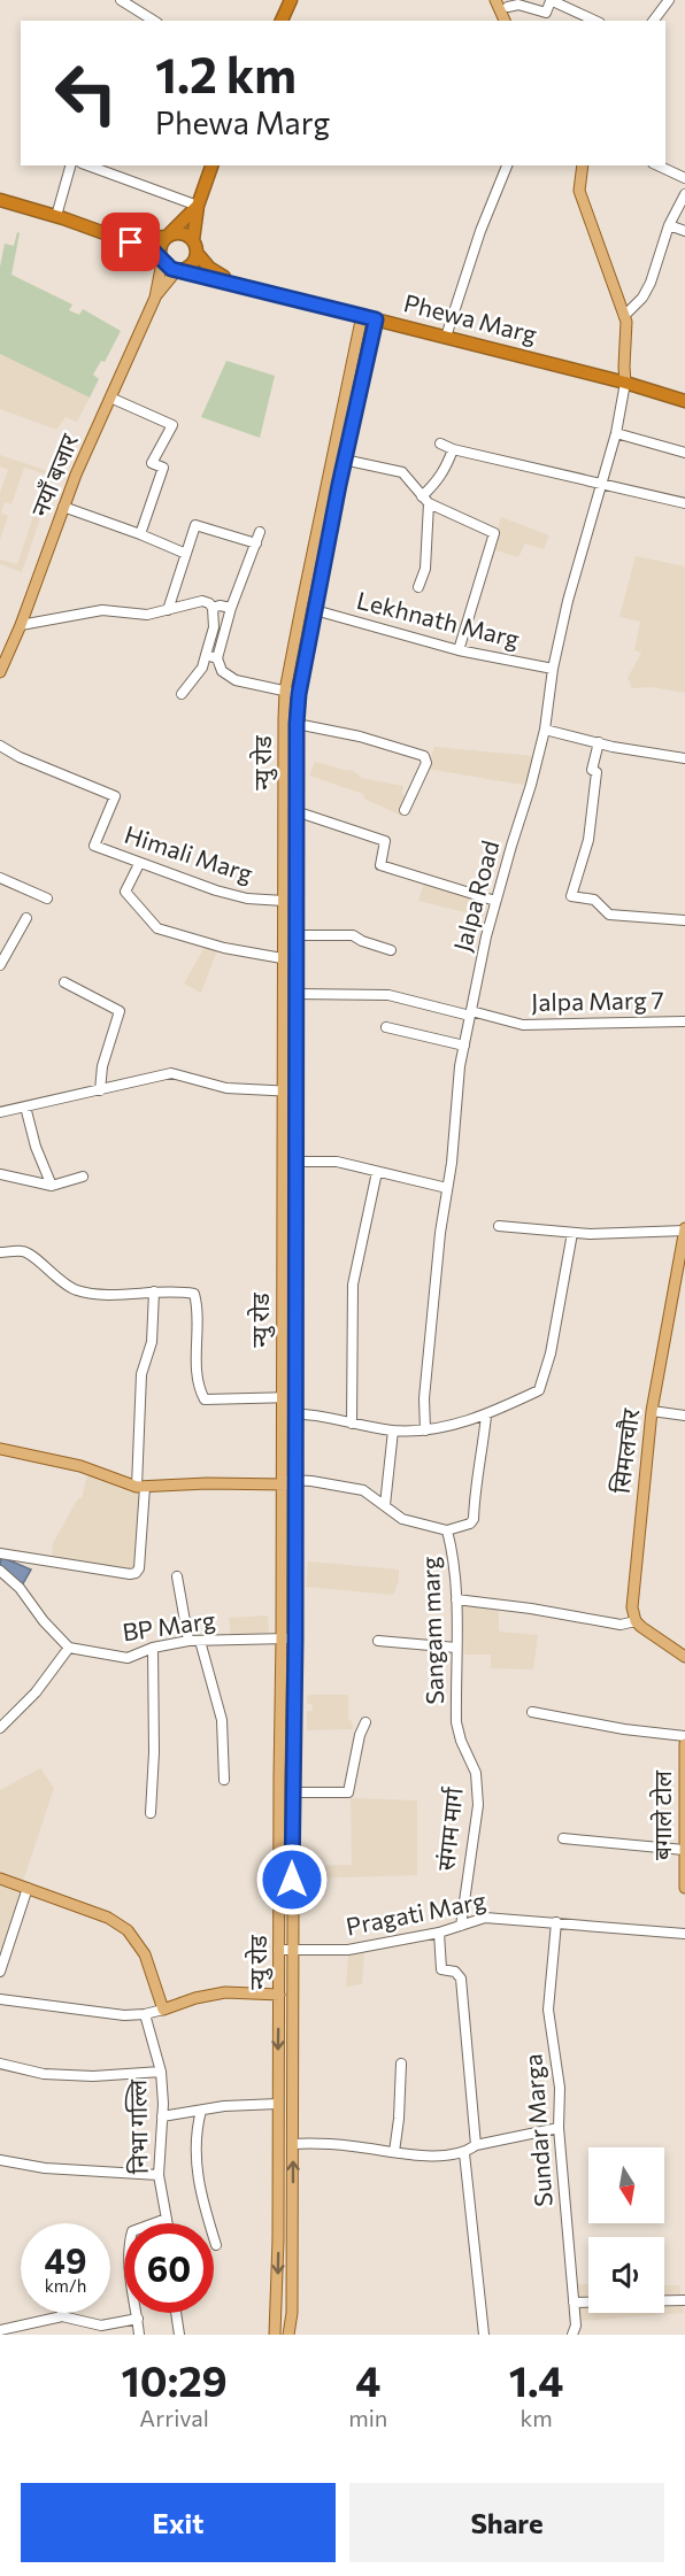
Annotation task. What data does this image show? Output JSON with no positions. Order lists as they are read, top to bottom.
{
  "streets": {
    "highway": ["Phewa Marg"],
    "main road": [
      "नयाँ बजार",
      "न्यु रोड",
      "सिमलचौर",
      "बगाले टोल"
    ],
    "street": [
      "Lekhnath Marg",
      "Himali Marg",
      "Jalpa Road",
      "Jalpa Marg 7",
      "BP Marg",
      "Sangam marg",
      "संगम मार्ग",
      "Pragati Marg",
      "निभा गल्लि",
      "Sundar Marga"
    ]
  },
  "crossings": [
    ["Phewa Marg", "न्यु रोड"],
    ["Phewa Marg", "Jalpa Road"],
    ["Lekhnath Marg", "न्यु रोड"],
    ["Lekhnath Marg", "Jalpa Road"],
    ["न्यु रोड", "Himali Marg"],
    ["न्यु रोड", "Jalpa Marg 7"],
    ["न्यु रोड", "BP Marg"],
    ["न्यु रोड", "Sangam marg"],
    ["न्यु रोड", "Pragati Marg"],
    ["Jalpa Road", "Jalpa Marg 7"],
    ["Sangam marg", "संगम मार्ग"],
    ["संगम मार्ग", "Pragati Marg"],
    ["Pragati Marg", "Sundar Marga"]
  ],
  "north": "bottom",
  "page": {
    "turn": ["1.2 km", "Phewa Marg"],
    "speed": "49 km/h",
    "limit": "60",
    "eta": [
      "10:29",
      "Arrival",
      "4",
      "min",
      "1.4",
      "km"
    ],
    "buttons": ["Exit", "Share"]
  }
}
